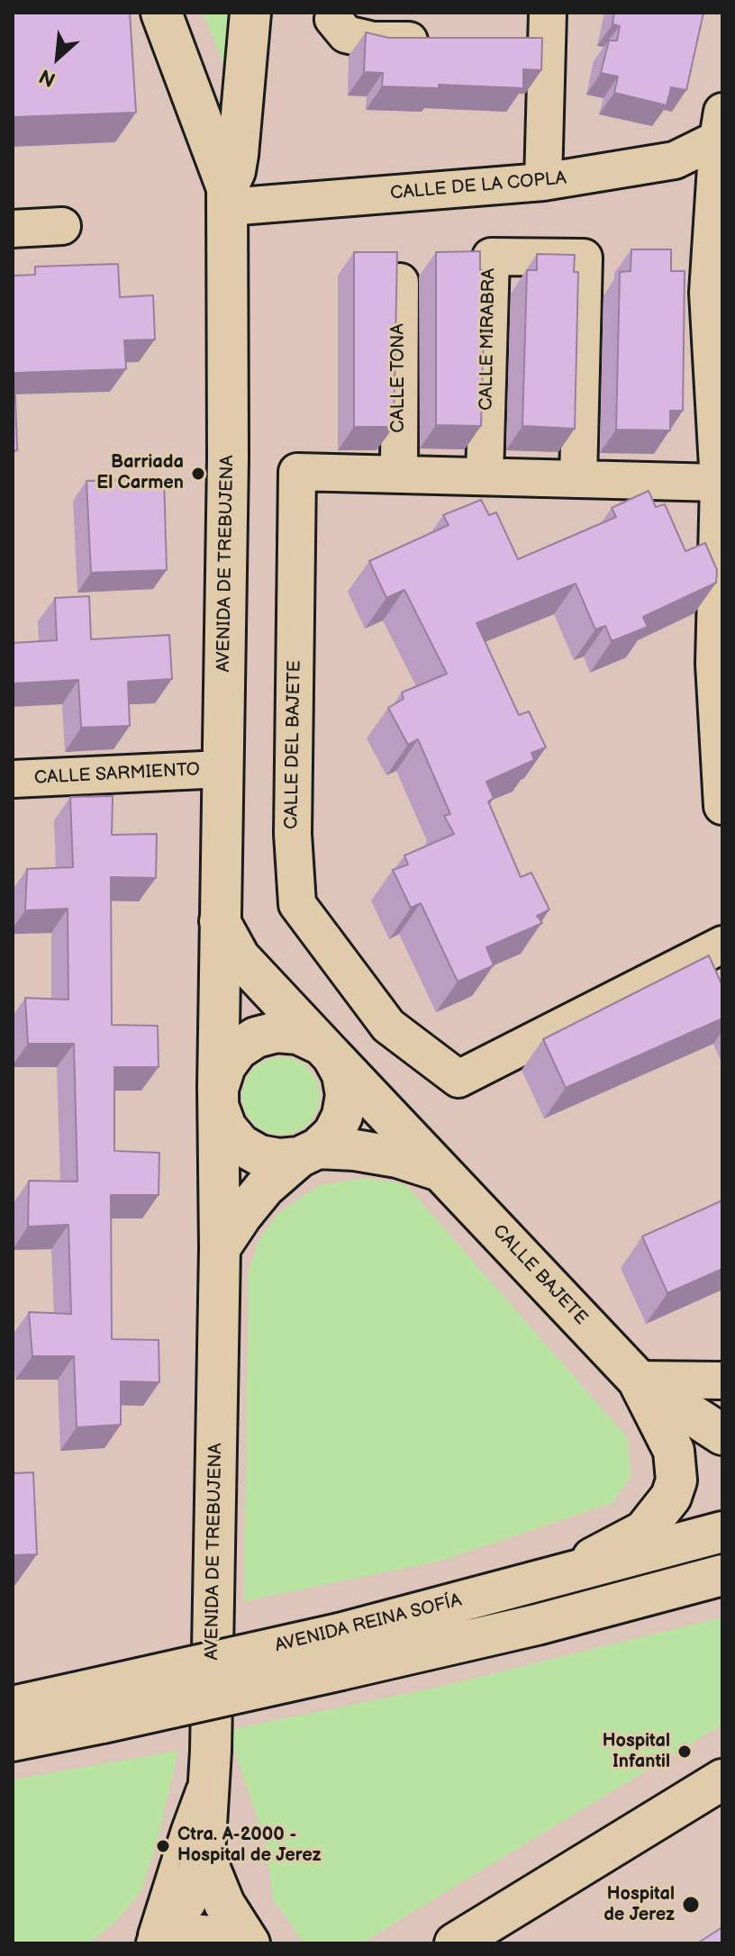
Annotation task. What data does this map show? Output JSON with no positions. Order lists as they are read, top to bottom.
{
  "streets": {
    "main road": ["AVENIDA DE TREBUJENA", "CALLE BAJETE", "AVENIDA REINA SOFÍA"],
    "street": [
      "CALLE DE LA COPLA",
      "CALLE MIRABRA",
      "CALLE TONA",
      "CALLE DEL BAJETE",
      "CALLE SARMIENTO"
    ]
  },
  "crossings": [
    ["CALLE DE LA COPLA", "AVENIDA DE TREBUJENA"],
    ["CALLE MIRABRA", "CALLE DEL BAJETE"],
    ["CALLE TONA", "CALLE DEL BAJETE"],
    ["AVENIDA DE TREBUJENA", "CALLE SARMIENTO"],
    ["AVENIDA DE TREBUJENA", "CALLE BAJETE"]
  ],
  "places": [
    "Barriada El Carmen",
    "Hospital Infantil",
    "Ctra. A-2000 - Hospital de Jerez",
    "Hospital de Jerez"
  ],
  "north": "bottom left"
}
